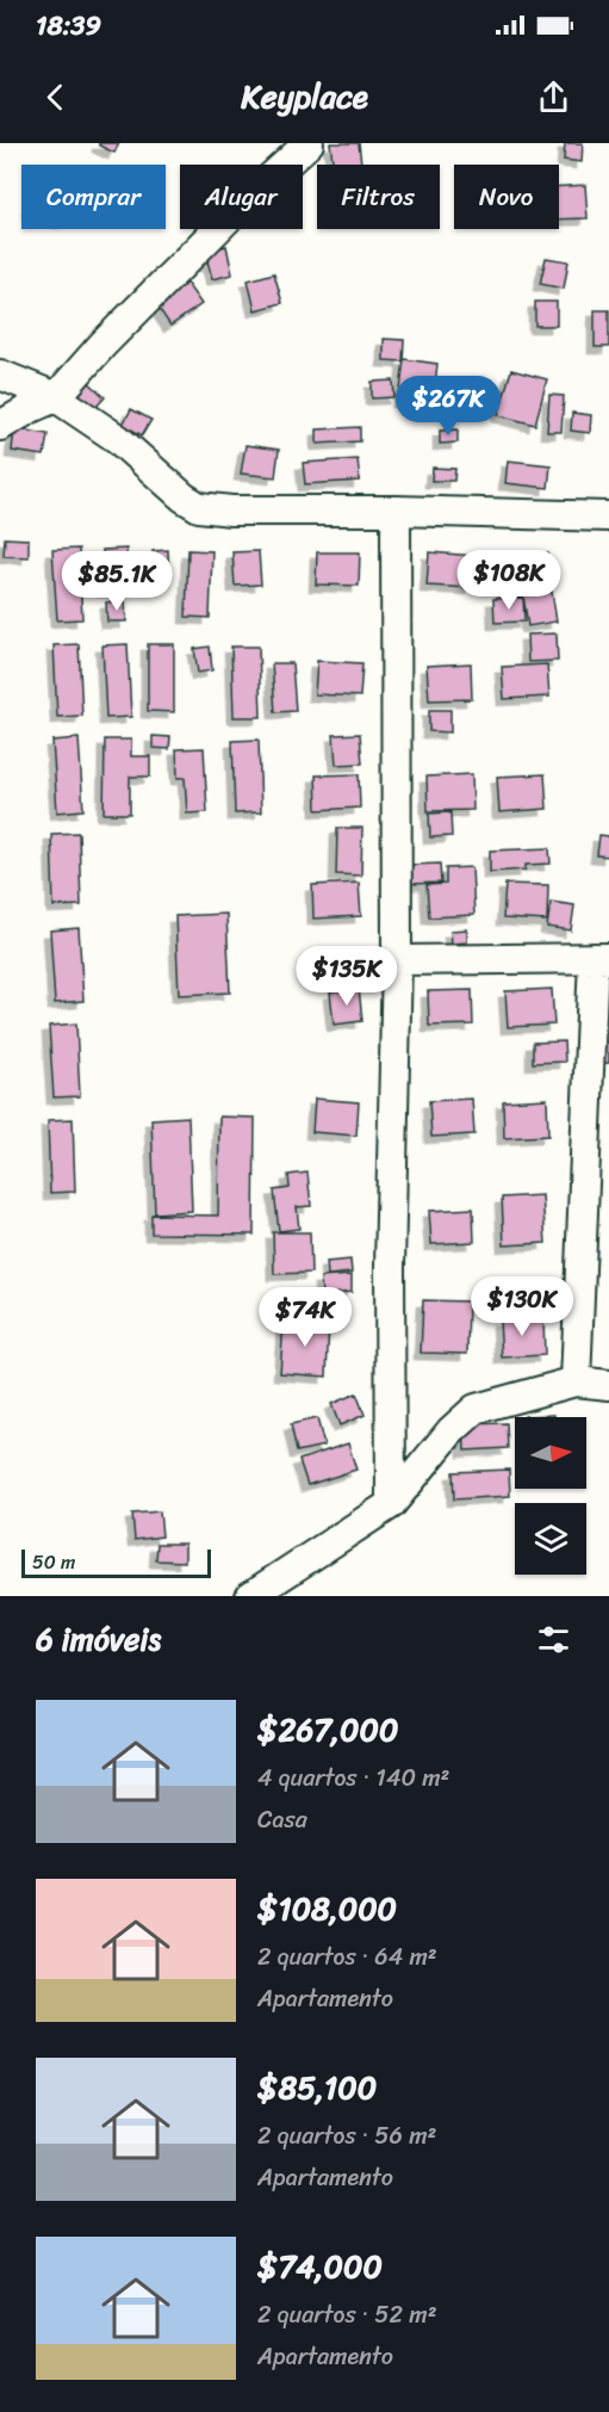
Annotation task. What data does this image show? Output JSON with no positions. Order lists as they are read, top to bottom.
{
  "scale_bar": "50 m",
  "north": "right",
  "page": {
    "status": "18:39",
    "header": "Keyplace",
    "chip": [
      "Comprar",
      "Alugar",
      "Filtros",
      "Novo"
    ],
    "price": [
      "$267K",
      "$108K",
      "$85.1K",
      "$135K",
      "$130K",
      "$74K"
    ],
    "scale": "50 m",
    "heading": "6 imóveis",
    "list": [
      {
        "name": "$267,000",
        "note": "4 quartos · 140 m² · Casa"
      },
      {
        "name": "$108,000",
        "note": "2 quartos · 64 m² · Apartamento"
      },
      {
        "name": "$85,100",
        "note": "2 quartos · 56 m² · Apartamento"
      },
      {
        "name": "$74,000",
        "note": "2 quartos · 52 m² · Apartamento"
      }
    ]
  }
}
